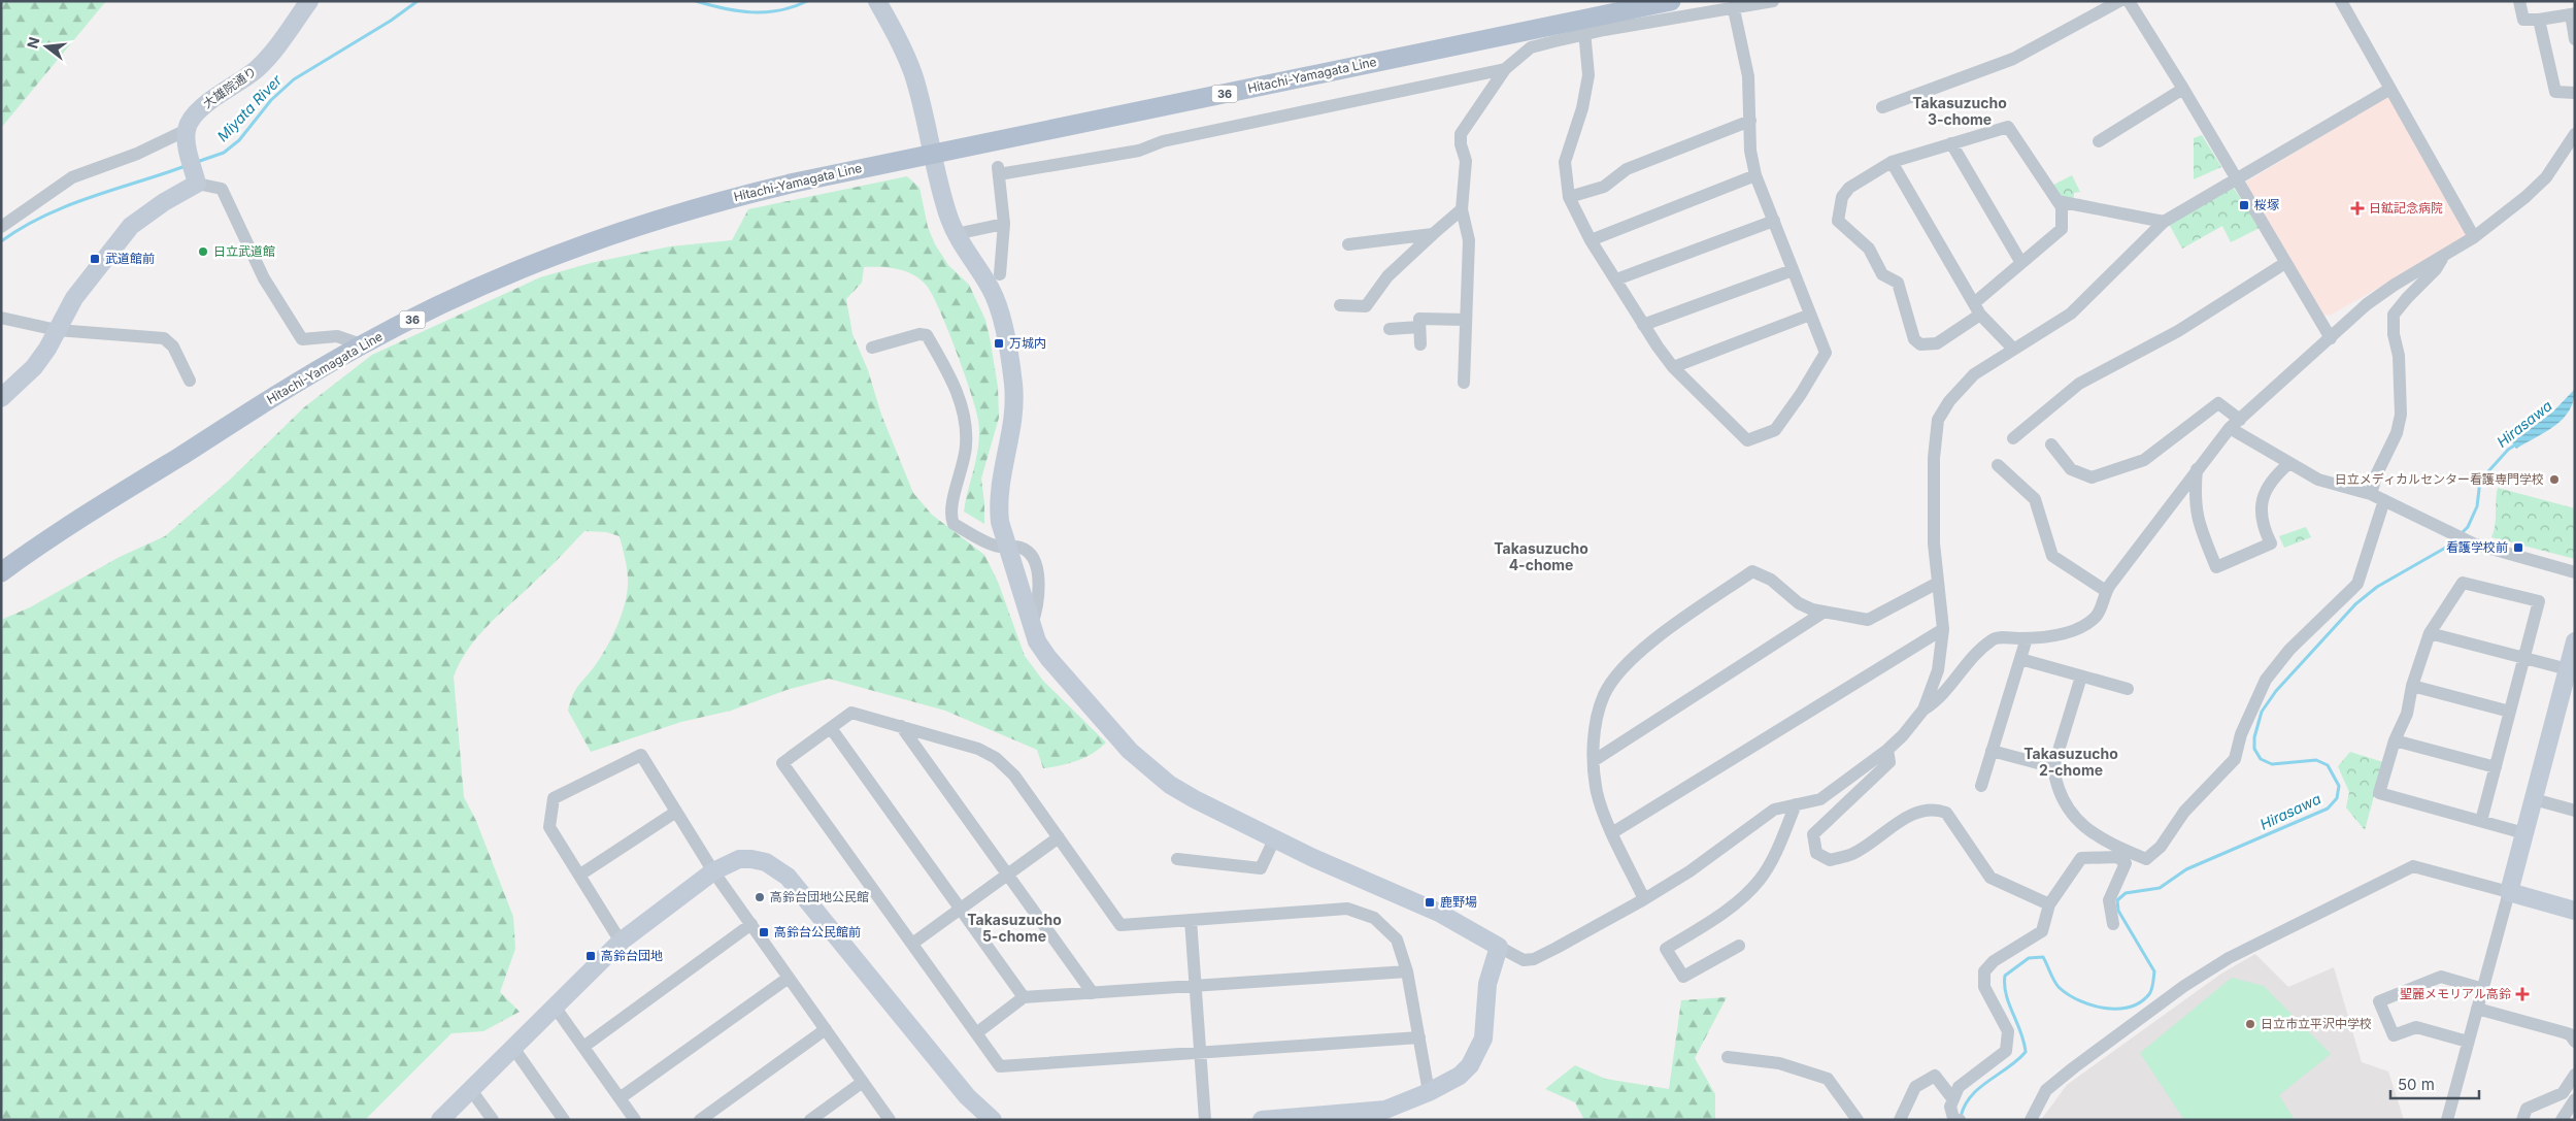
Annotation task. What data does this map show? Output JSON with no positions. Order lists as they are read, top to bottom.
{
  "streets": {
    "main road": ["Hitachi-Yamagata Line", "36"],
    "street": ["大雄院通り"]
  },
  "districts": [
    "Takasuzucho 3-chome",
    "Takasuzucho 4-chome",
    "Takasuzucho 2-chome",
    "Takasuzucho 5-chome"
  ],
  "water": ["Miyata River", "Hirasawa"],
  "places": {
    "transit": [
      "桜塚",
      "武道館前",
      "万城内",
      "看護学校前",
      "鹿野場",
      "高鈴台公民館前",
      "高鈴台団地"
    ],
    "health": ["日鉱記念病院", "聖麗メモリアル高鈴"],
    "other": [
      "日立武道館",
      "日立メディカルセンター看護専門学校",
      "高鈴台団地公民館",
      "日立市立平沢中学校"
    ]
  },
  "scale_bar": "50 m",
  "north": "left"
}
